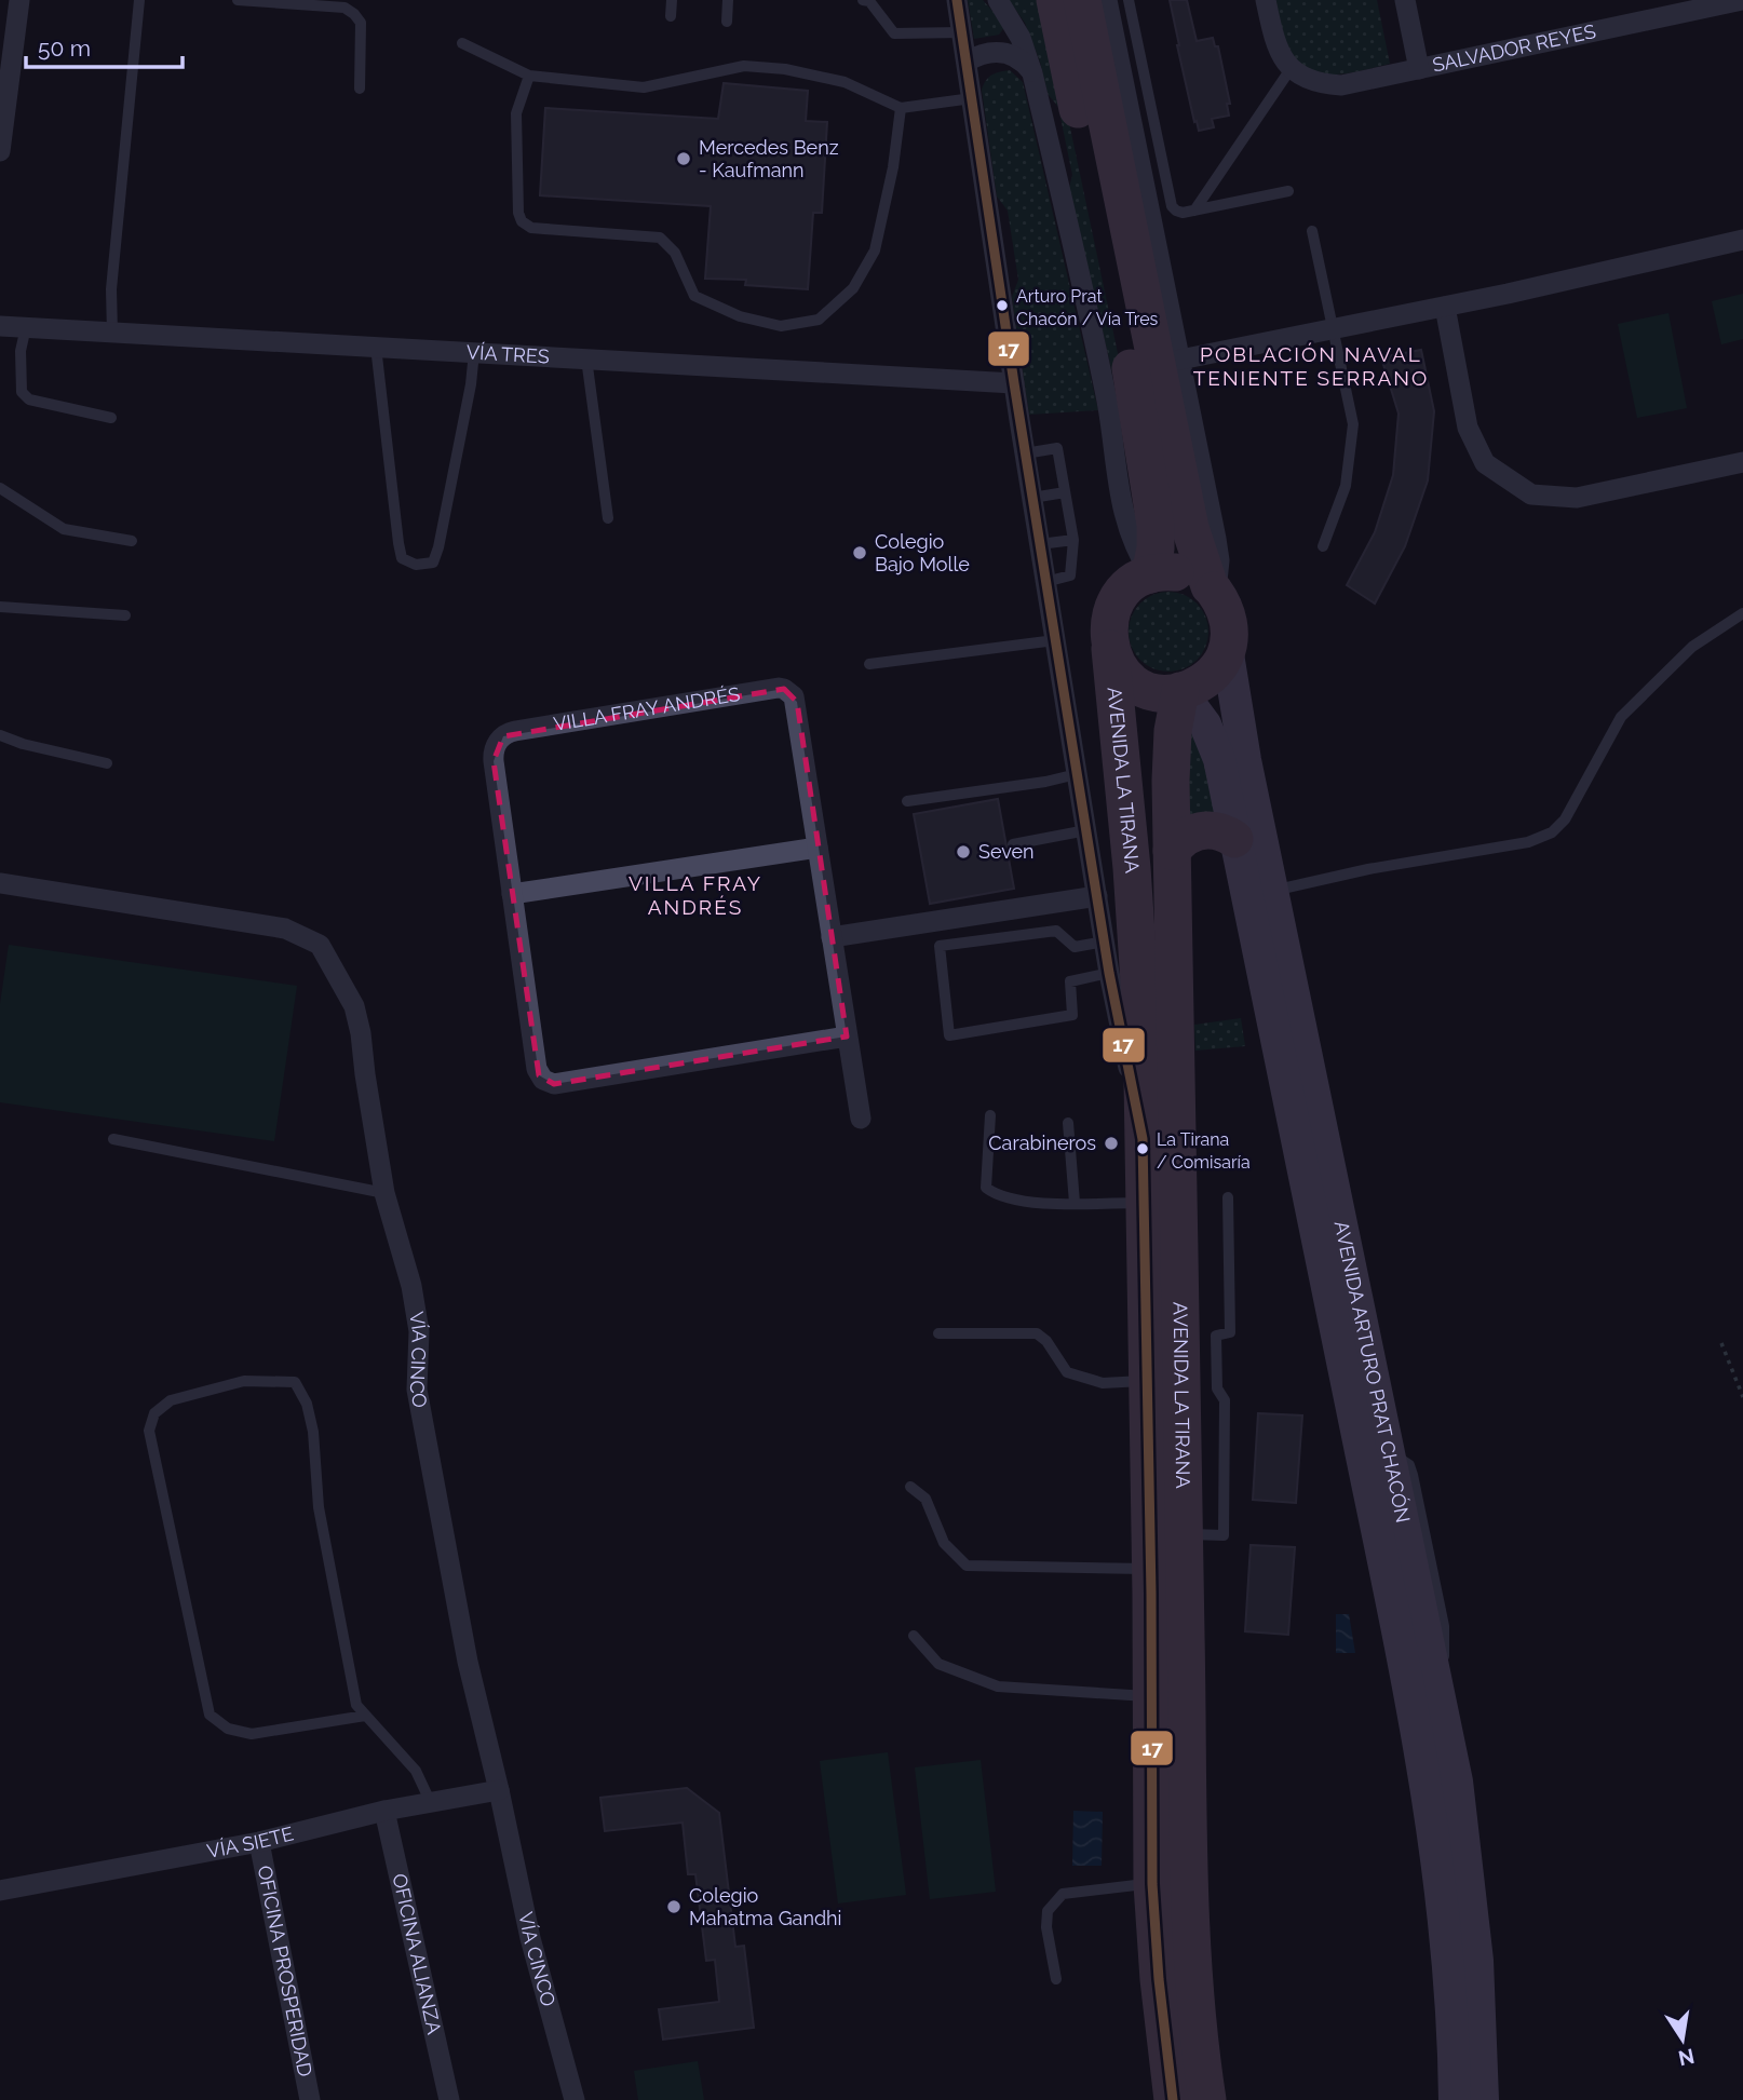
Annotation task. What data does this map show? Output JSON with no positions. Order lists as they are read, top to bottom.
{
  "streets": {
    "highway": ["AVENIDA LA TIRANA", "AVENIDA ARTURO PRAT CHACÓN"],
    "street": [
      "SALVADOR REYES",
      "VÍA TRES",
      "VILLA FRAY ANDRÉS",
      "VÍA CINCO",
      "VÍA SIETE",
      "OFICINA ALIANZA",
      "OFICINA PROSPERIDAD"
    ]
  },
  "crossings": [
    ["VÍA TRES", "AVENIDA LA TIRANA"],
    ["AVENIDA LA TIRANA", "AVENIDA ARTURO PRAT CHACÓN"],
    ["VÍA CINCO", "VÍA SIETE"],
    ["VÍA SIETE", "OFICINA ALIANZA"],
    ["VÍA SIETE", "OFICINA PROSPERIDAD"]
  ],
  "districts": ["POBLACIÓN NAVAL TENIENTE SERRANO", "VILLA FRAY ANDRÉS"],
  "places": [
    "Mercedes Benz - Kaufmann",
    "Arturo Prat Chacón / Vía Tres",
    "Colegio Bajo Molle",
    "Seven",
    "Carabineros",
    "La Tirana / Comisaría",
    "Colegio Mahatma Gandhi"
  ],
  "lines": ["transit line 17"],
  "scale_bar": "50 m",
  "north": "bottom"
}
